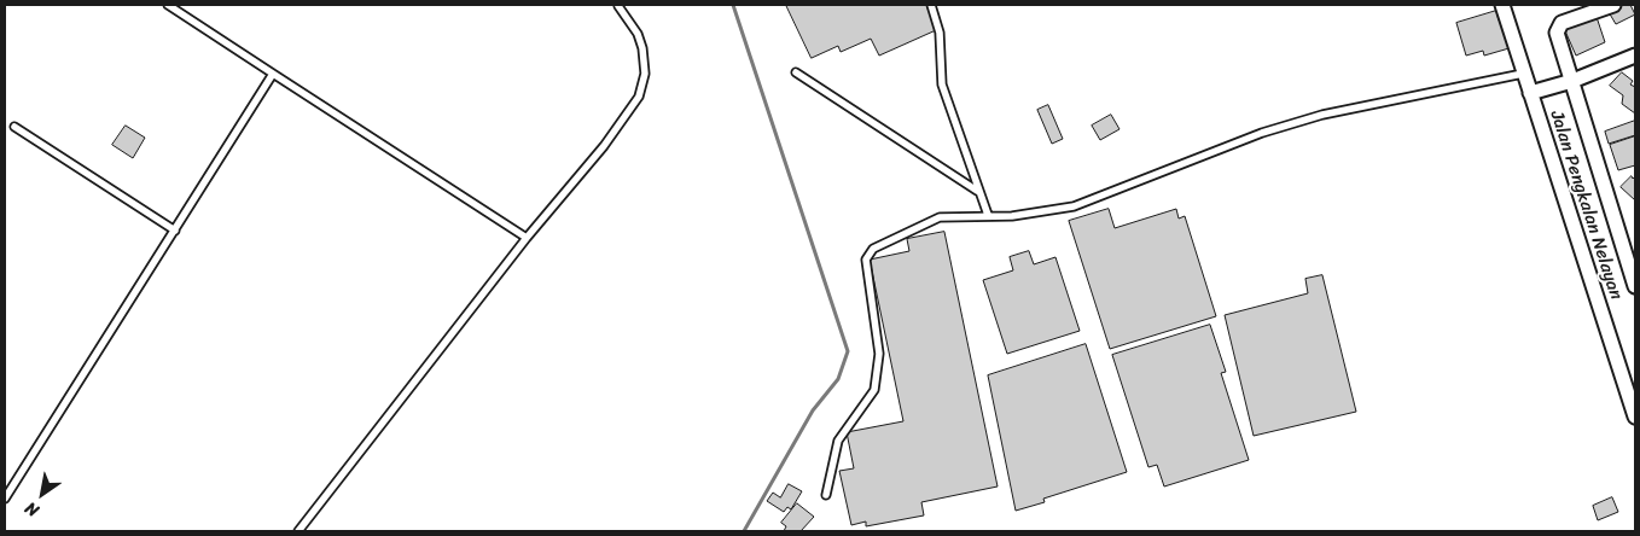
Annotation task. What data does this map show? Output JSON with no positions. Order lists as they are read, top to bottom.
{
  "streets": {
    "street": ["Jalan Pengkalan Nelayan"]
  },
  "north": "bottom left"
}
